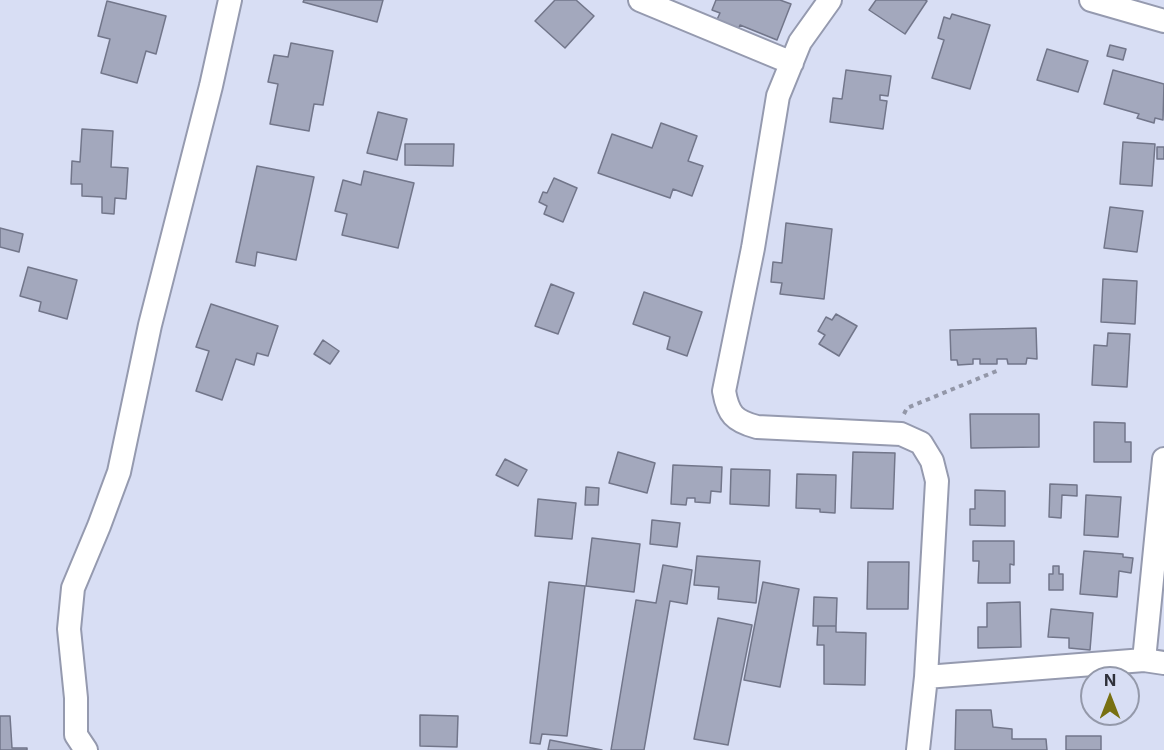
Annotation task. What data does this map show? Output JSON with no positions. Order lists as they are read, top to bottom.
{
  "north": "top"
}
